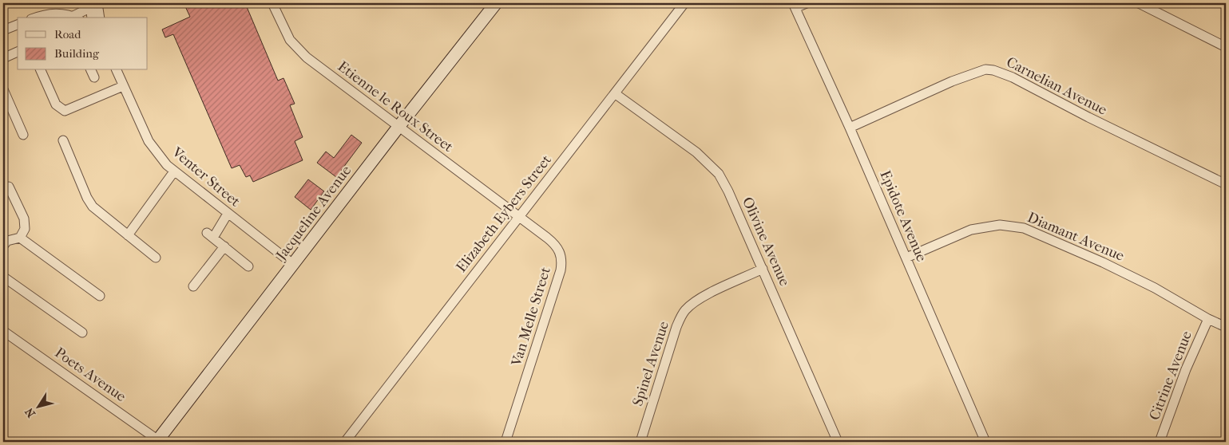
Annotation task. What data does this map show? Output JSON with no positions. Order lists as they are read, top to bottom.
{
  "streets": {
    "street": [
      "Carnelian Avenue",
      "Etienne le Roux Street",
      "Venter Street",
      "Jacqueline Avenue",
      "Elizabeth Eybers Street",
      "Epidote Avenue",
      "Diamant Avenue",
      "Olivine Avenue",
      "Van Melle Street",
      "Spinel Avenue",
      "Poets Avenue",
      "Citrine Avenue"
    ]
  },
  "crossings": [
    ["Carnelian Avenue", "Epidote Avenue"],
    ["Etienne le Roux Street", "Jacqueline Avenue"],
    ["Etienne le Roux Street", "Elizabeth Eybers Street"],
    ["Etienne le Roux Street", "Van Melle Street"],
    ["Venter Street", "Jacqueline Avenue"],
    ["Jacqueline Avenue", "Poets Avenue"],
    ["Elizabeth Eybers Street", "Olivine Avenue"],
    ["Elizabeth Eybers Street", "Van Melle Street"],
    ["Epidote Avenue", "Diamant Avenue"],
    ["Diamant Avenue", "Citrine Avenue"],
    ["Olivine Avenue", "Spinel Avenue"]
  ],
  "legend": ["Road", "Building"],
  "north": "bottom left"
}
